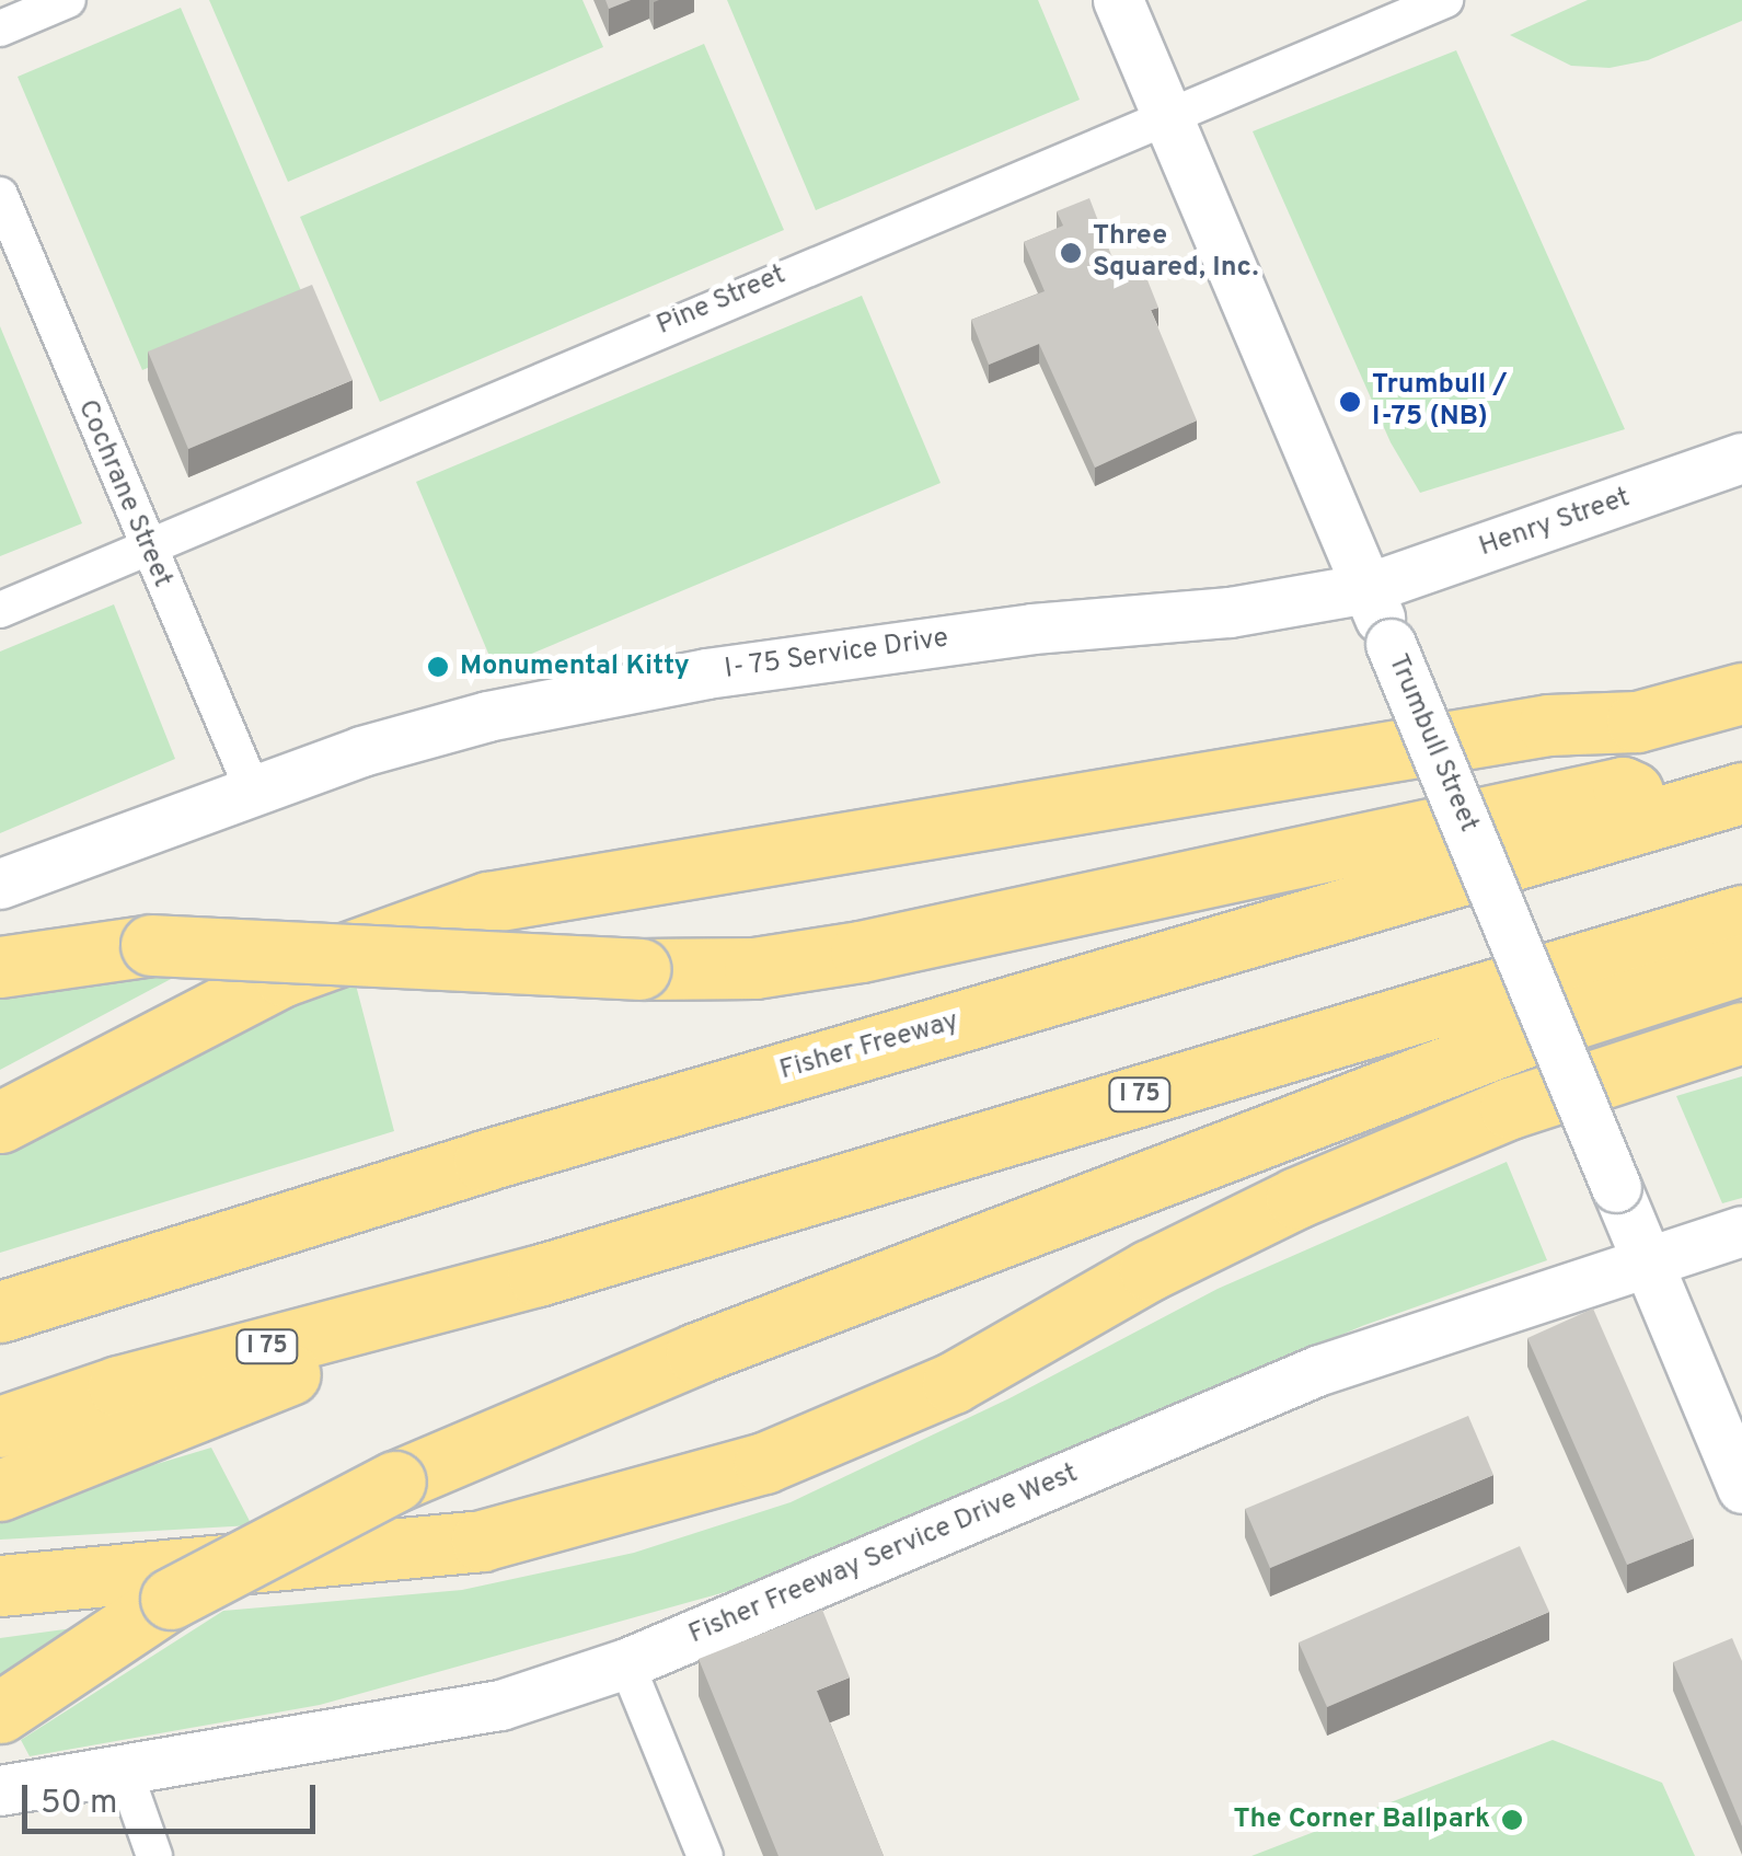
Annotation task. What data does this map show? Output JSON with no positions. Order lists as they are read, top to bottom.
{
  "streets": {
    "highway": ["Fisher Freeway", "I 75"],
    "street": [
      "Pine Street",
      "Cochrane Street",
      "Henry Street",
      "I- 75 Service Drive",
      "Trumbull Street",
      "Fisher Freeway Service Drive West"
    ]
  },
  "crossings": [
    ["Pine Street", "Cochrane Street"],
    ["Pine Street", "Trumbull Street"],
    ["Cochrane Street", "I- 75 Service Drive"],
    ["Henry Street", "I- 75 Service Drive"],
    ["Henry Street", "Trumbull Street"],
    ["I- 75 Service Drive", "Trumbull Street"],
    ["Trumbull Street", "Fisher Freeway Service Drive West"]
  ],
  "places": [
    "Three Squared, Inc.",
    "Trumbull / I-75 (NB)",
    "Monumental Kitty",
    "The Corner Ballpark"
  ],
  "scale_bar": "50 m"
}
